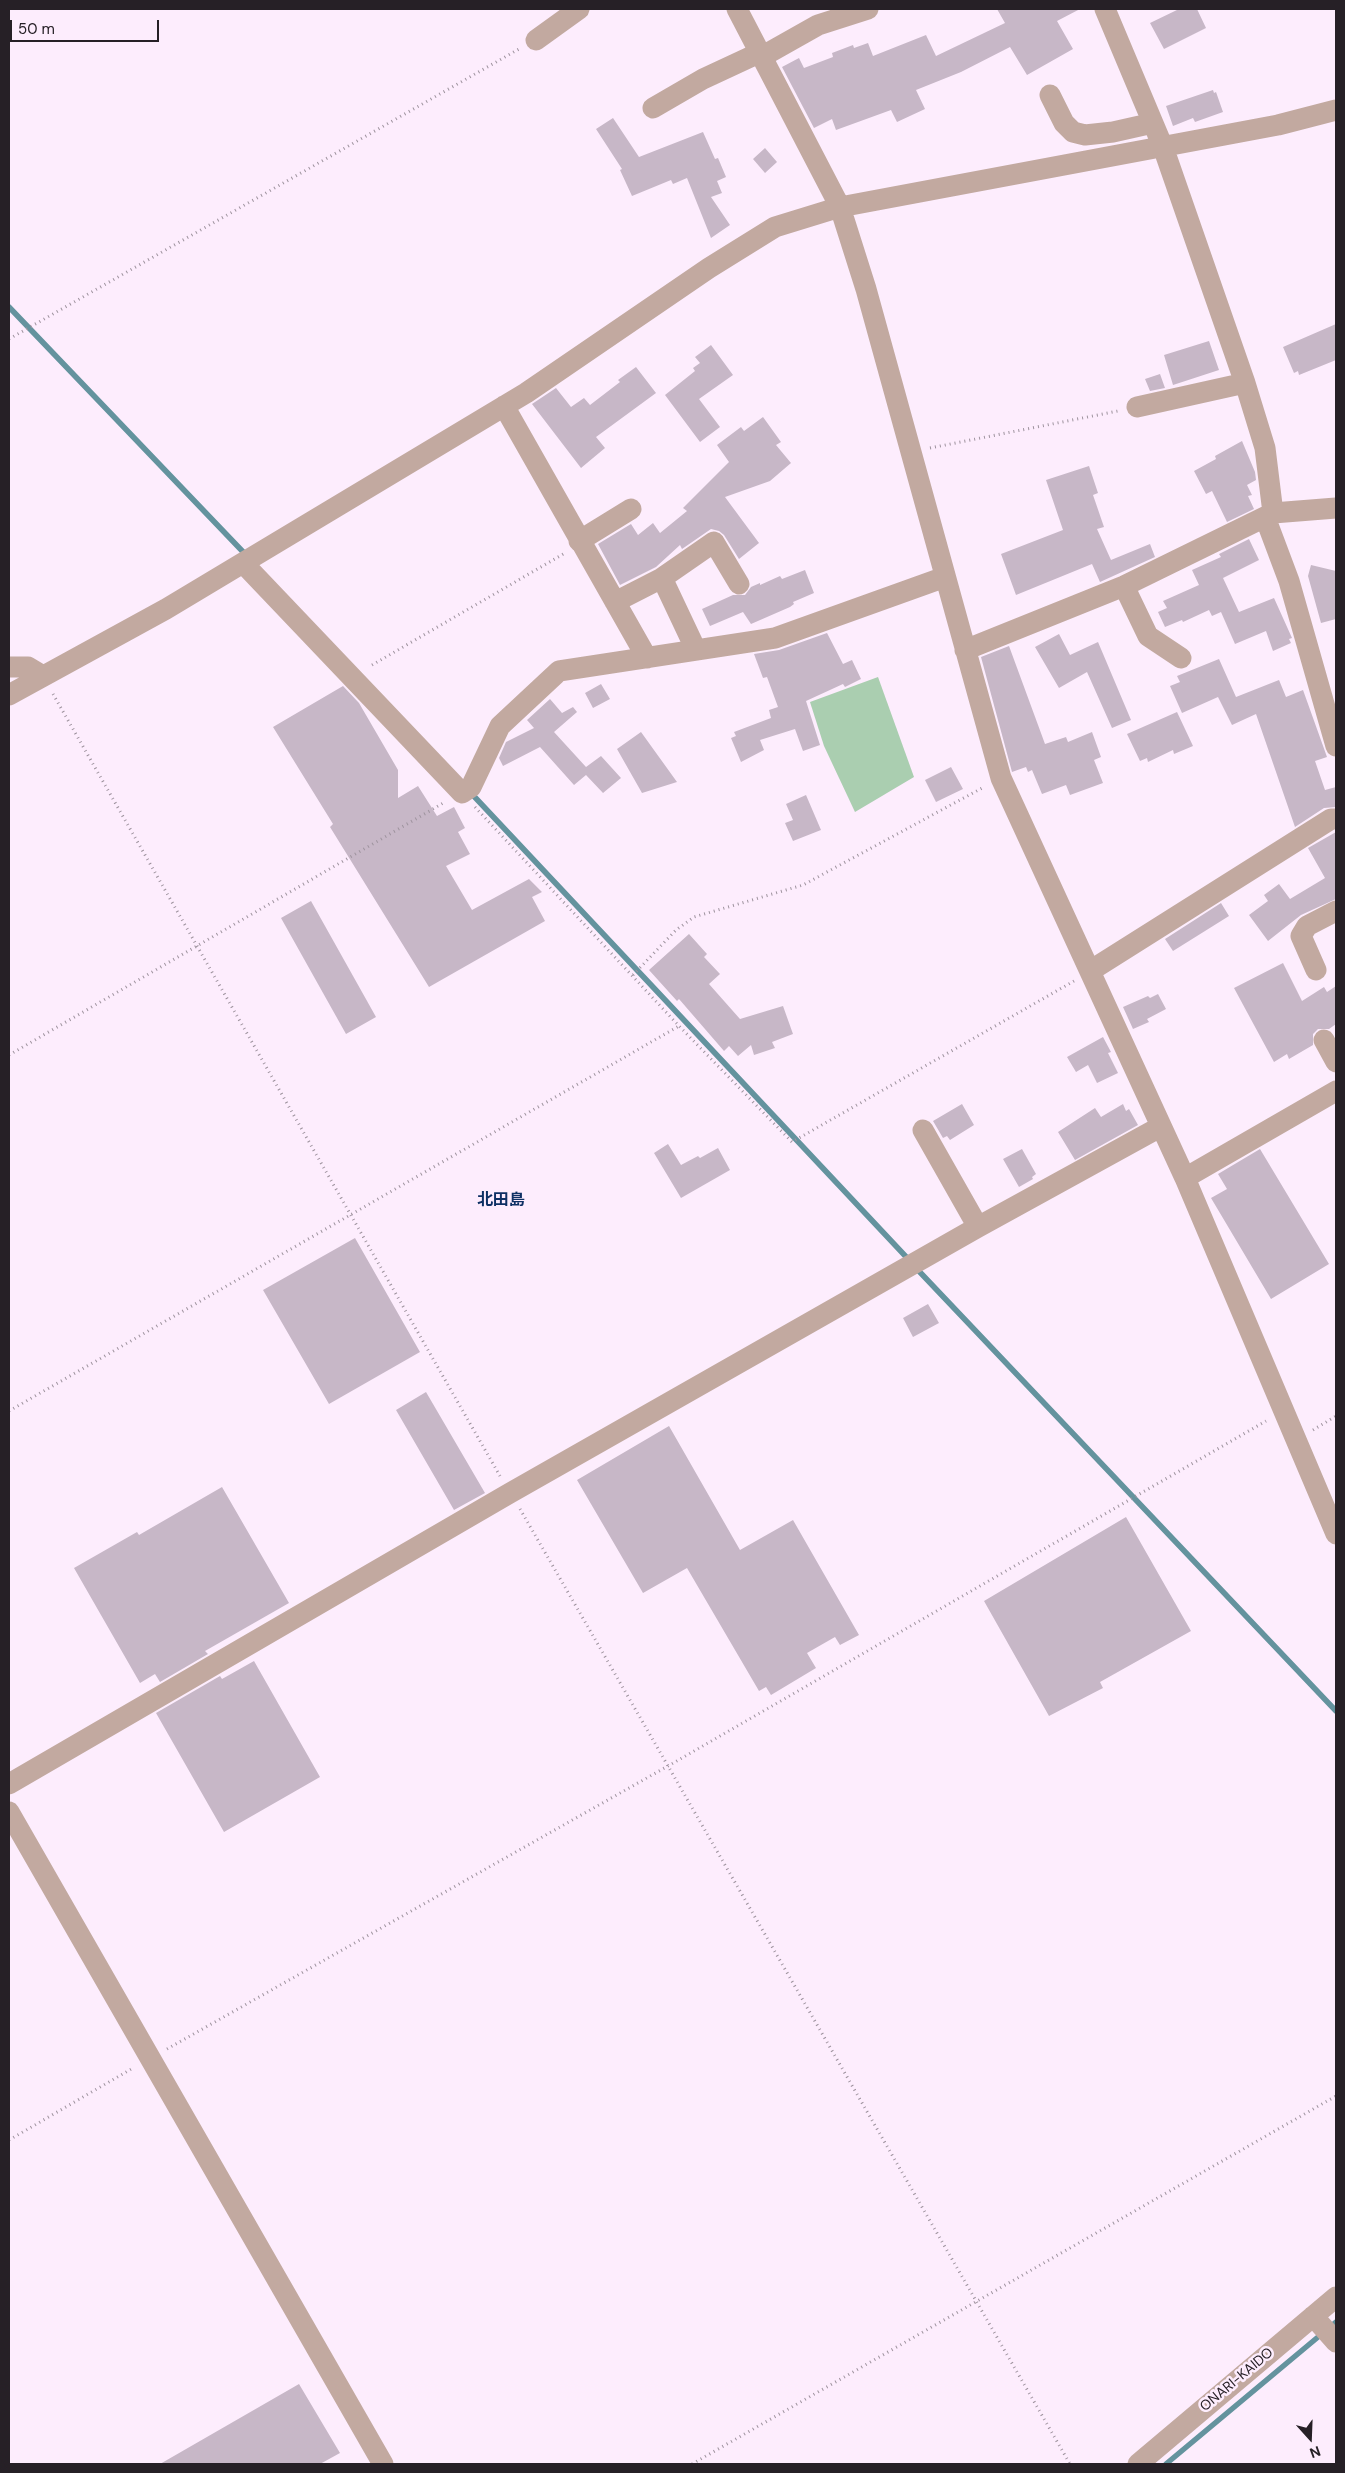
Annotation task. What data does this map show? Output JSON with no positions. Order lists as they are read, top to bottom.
{
  "streets": {
    "street": ["ONARI-KAIDO"]
  },
  "districts": ["北田島"],
  "scale_bar": "50 m",
  "north": "bottom"
}
